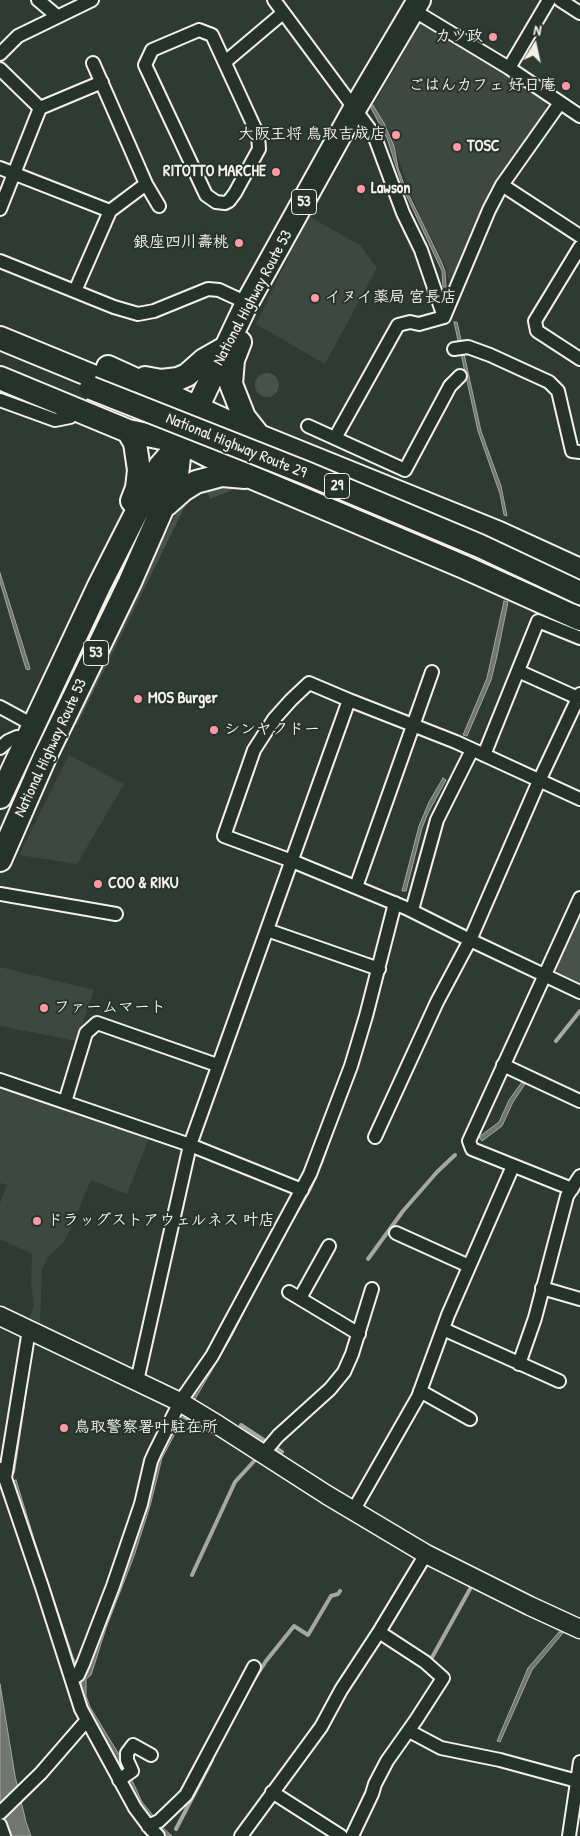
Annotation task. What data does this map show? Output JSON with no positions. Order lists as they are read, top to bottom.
{
  "streets": {
    "highway": [
      "53",
      "National Highway Route 53",
      "National Highway Route 29",
      "29"
    ]
  },
  "places": [
    "カツ政",
    "ごはんカフェ 好日庵",
    "大阪王将 鳥取吉成店",
    "TOSC",
    "RITOTTO MARCHE",
    "Lawson",
    "銀座四川壽桃",
    "イヌイ薬局 宮長店",
    "MOS Burger",
    "シンヤクドー",
    "COO & RIKU",
    "ファームマート",
    "ドラッグストアウェルネス 叶店",
    "鳥取警察署叶駐在所"
  ],
  "north": "top"
}
